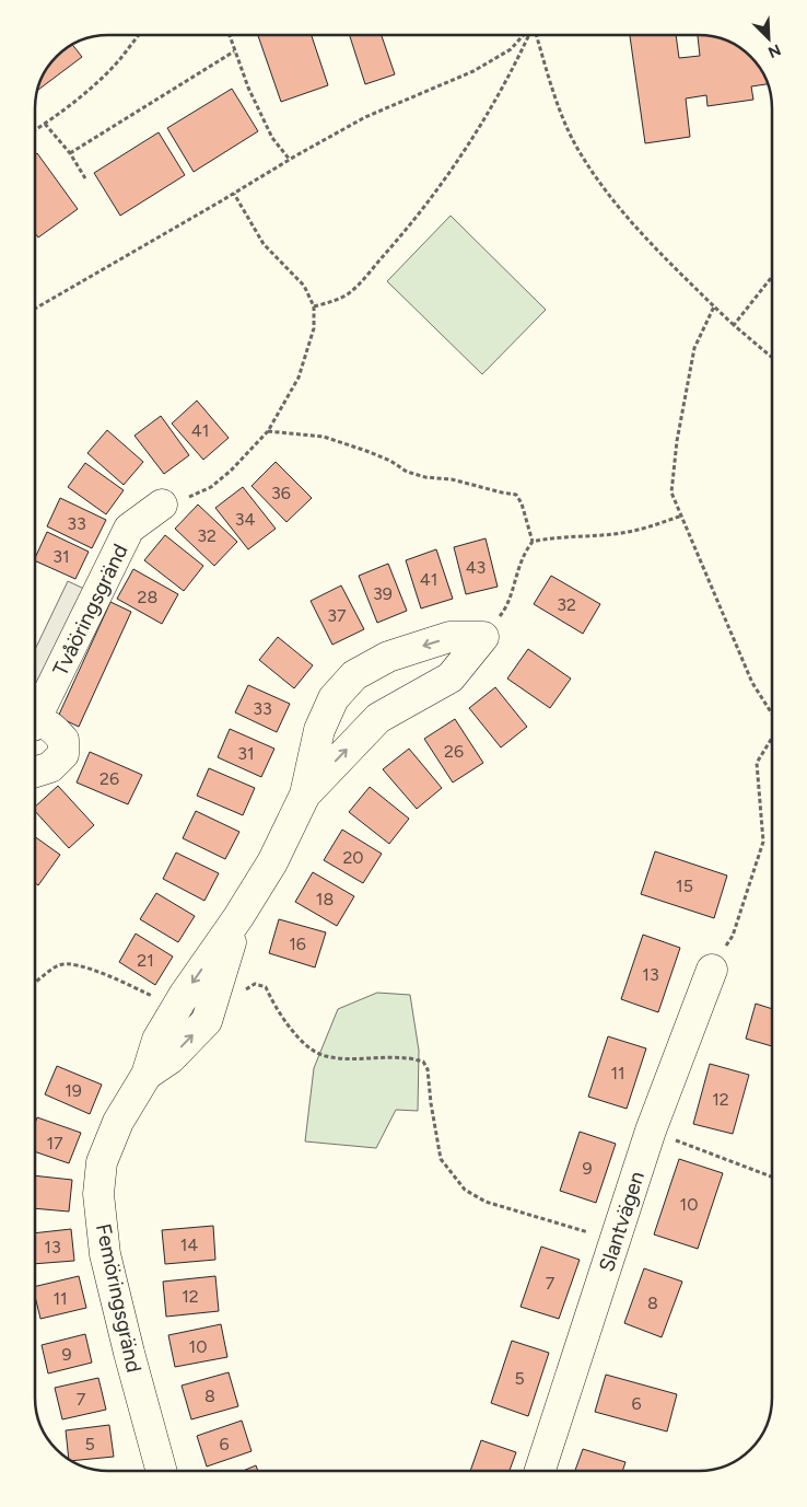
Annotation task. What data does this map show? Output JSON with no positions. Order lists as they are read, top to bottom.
{
  "streets": {
    "street": ["Tvåöringsgränd", "Slantvägen", "Femöringsgränd"]
  },
  "house_numbers": [
    "41",
    "36",
    "34",
    "33",
    "32",
    "31",
    "43",
    "41",
    "39",
    "28",
    "32",
    "37",
    "33",
    "26",
    "31",
    "26",
    "20",
    "15",
    "18",
    "16",
    "21",
    "13",
    "11",
    "19",
    "12",
    "17",
    "9",
    "10",
    "14",
    "13",
    "7",
    "12",
    "11",
    "8",
    "10",
    "9",
    "5",
    "8",
    "7",
    "6",
    "5",
    "6"
  ],
  "north": "bottom right"
}
